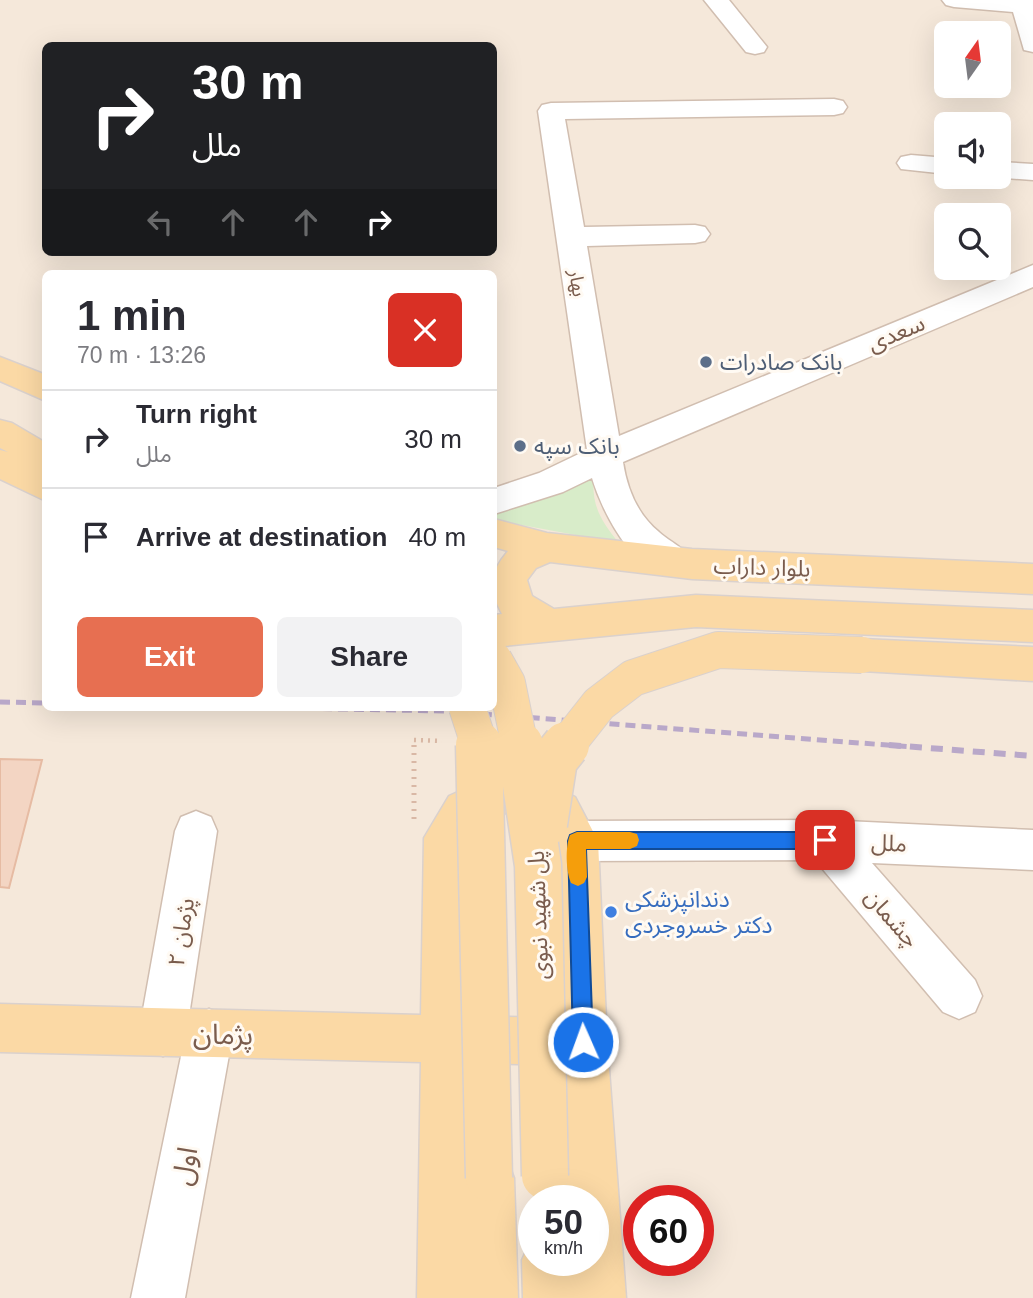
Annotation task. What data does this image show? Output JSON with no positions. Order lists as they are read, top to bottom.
{
  "streets": {
    "main road": ["بلوار داراب", "پل شهید نبوی", "پژمان"],
    "street": [
      "بهار",
      "سعدی",
      "ملل",
      "چشمان",
      "پژمان ۲",
      "اول"
    ]
  },
  "crossings": [
    ["بهار", "سعدی"],
    ["بهار", "بلوار داراب"],
    ["ملل", "پل شهید نبوی"],
    ["ملل", "چشمان"],
    ["پژمان ۲", "پژمان"],
    ["پژمان ۲", "اول"],
    ["پژمان", "اول"]
  ],
  "places": ["بانک صادرات", "بانک سپه", "دندانپزشکی دکتر خسروجردی"],
  "north": "top",
  "page": {
    "turn": ["30 m", "ملل"],
    "heading": ["1 min", "70 m · 13:26"],
    "list": [
      {
        "name": "Turn right",
        "note": "ملل",
        "value": "30 m"
      },
      {
        "name": "Arrive at destination",
        "value": "40 m"
      }
    ],
    "buttons": ["Exit", "Share"],
    "speed": "50 km/h",
    "limit": "60"
  }
}
